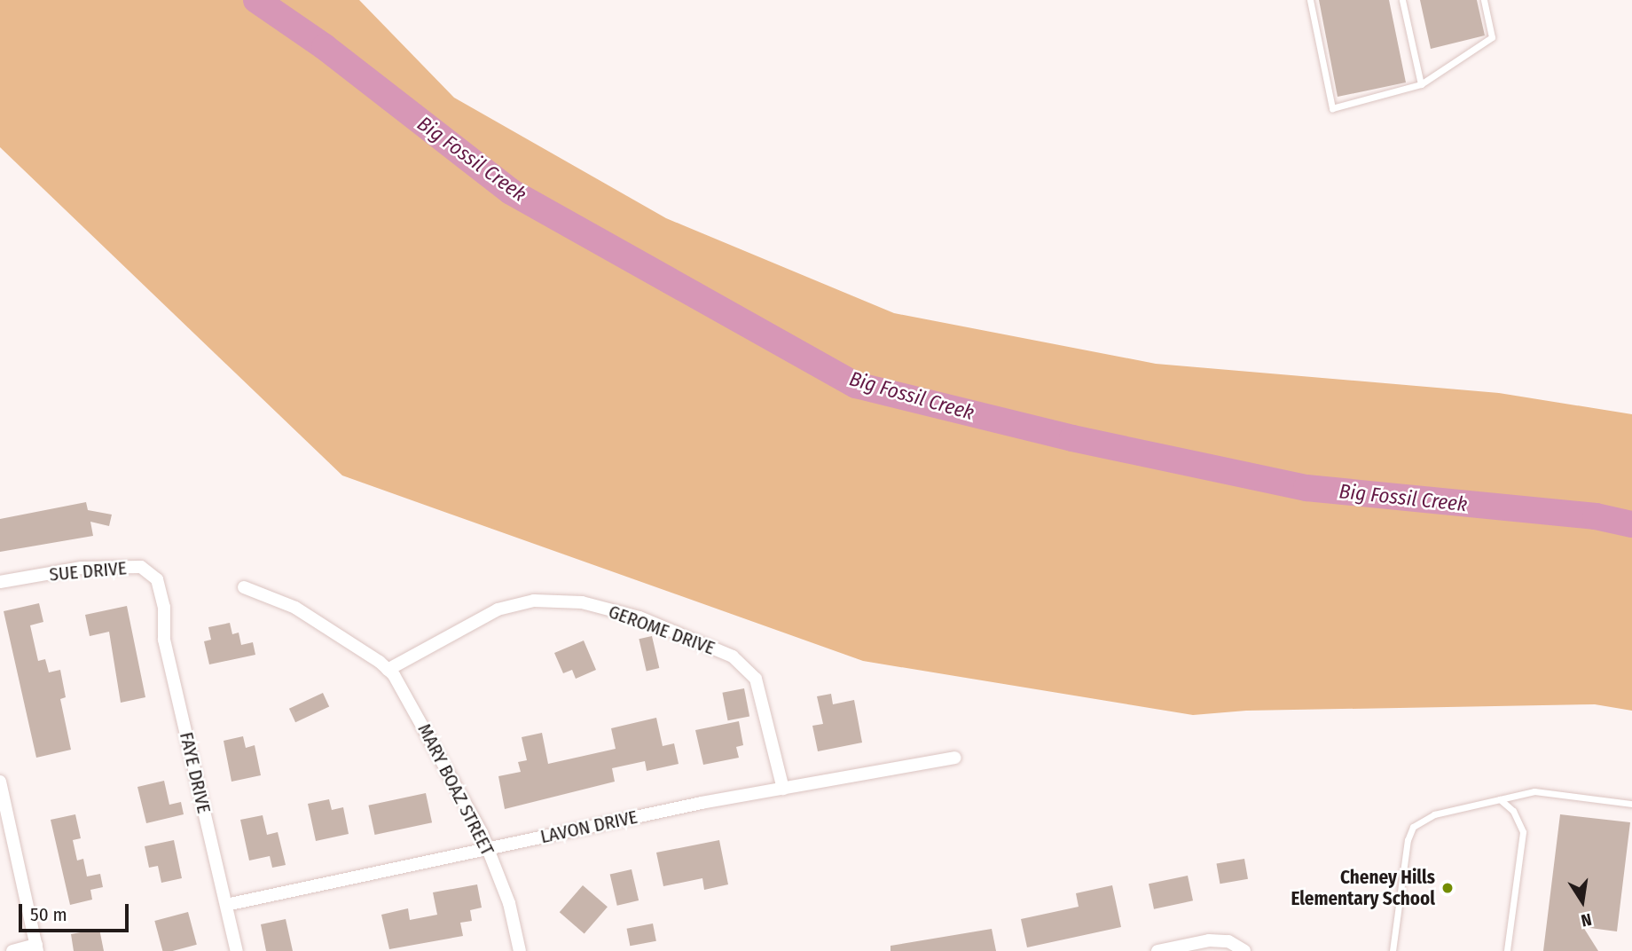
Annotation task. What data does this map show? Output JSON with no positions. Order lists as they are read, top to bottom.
{
  "streets": {
    "street": [
      "SUE DRIVE",
      "GEROME DRIVE",
      "FAYE DRIVE",
      "MARY BOAZ STREET",
      "LAVON DRIVE"
    ]
  },
  "crossings": [
    ["SUE DRIVE", "FAYE DRIVE"],
    ["GEROME DRIVE", "MARY BOAZ STREET"],
    ["GEROME DRIVE", "LAVON DRIVE"],
    ["FAYE DRIVE", "LAVON DRIVE"],
    ["MARY BOAZ STREET", "LAVON DRIVE"]
  ],
  "water": ["Big Fossil Creek"],
  "places": ["Cheney Hills Elementary School"],
  "scale_bar": "50 m",
  "north": "bottom"
}
